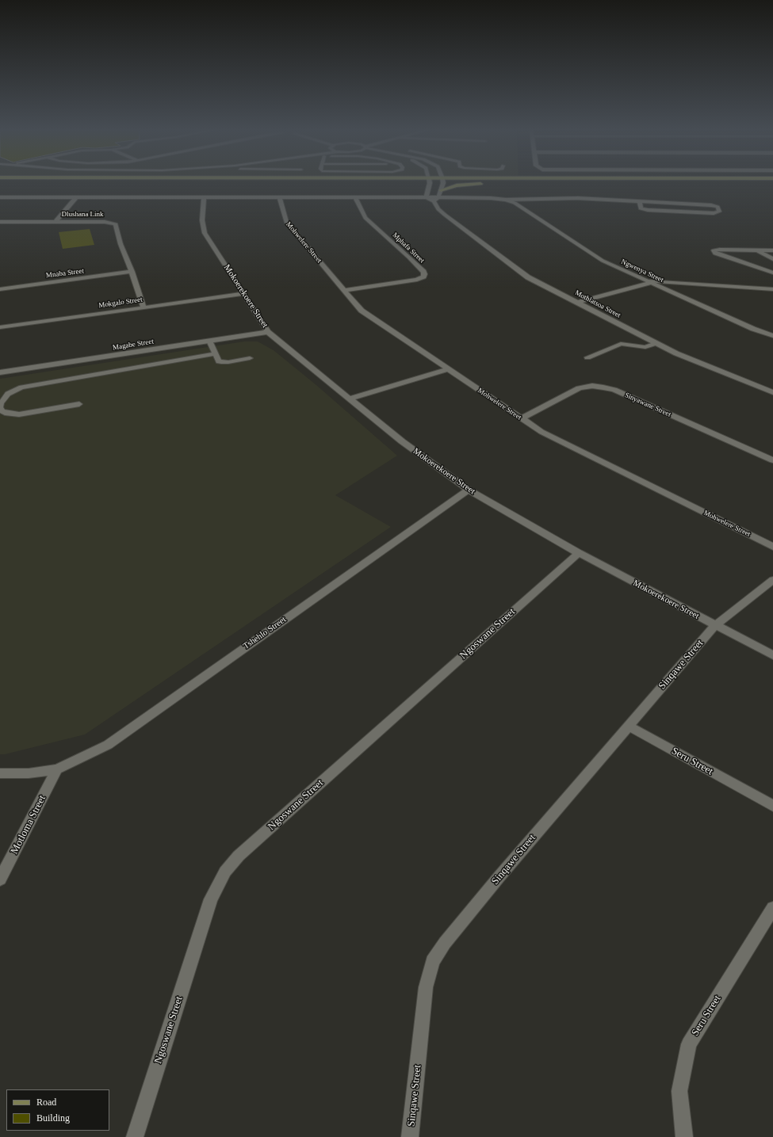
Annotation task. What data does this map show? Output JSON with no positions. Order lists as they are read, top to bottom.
{
  "streets": {
    "street": [
      "Dlushana Link",
      "Mohwelere Street",
      "Mphafa Street",
      "Ngwenya Street",
      "Mnaba Street",
      "Mokoerekoere Street",
      "Mokgalo Street",
      "Mothlatsoa Street",
      "Magabe Street",
      "Sinyawane Street",
      "Tshehlo Street",
      "Ngoswane Street",
      "Sinqawe Street",
      "Seru Street",
      "Motloma Street"
    ]
  },
  "crossings": [
    ["Dlushana Link", "Mnaba Street"],
    ["Mohwelere Street", "Mphafa Street"],
    ["Mohwelere Street", "Sinyawane Street"],
    ["Ngwenya Street", "Mothlatsoa Street"],
    ["Mokoerekoere Street", "Mokgalo Street"],
    ["Mokoerekoere Street", "Magabe Street"],
    ["Mokoerekoere Street", "Tshehlo Street"],
    ["Mokoerekoere Street", "Ngoswane Street"],
    ["Mokoerekoere Street", "Sinqawe Street"],
    ["Tshehlo Street", "Motloma Street"],
    ["Sinqawe Street", "Seru Street"]
  ],
  "legend": ["Road", "Building"]
}
